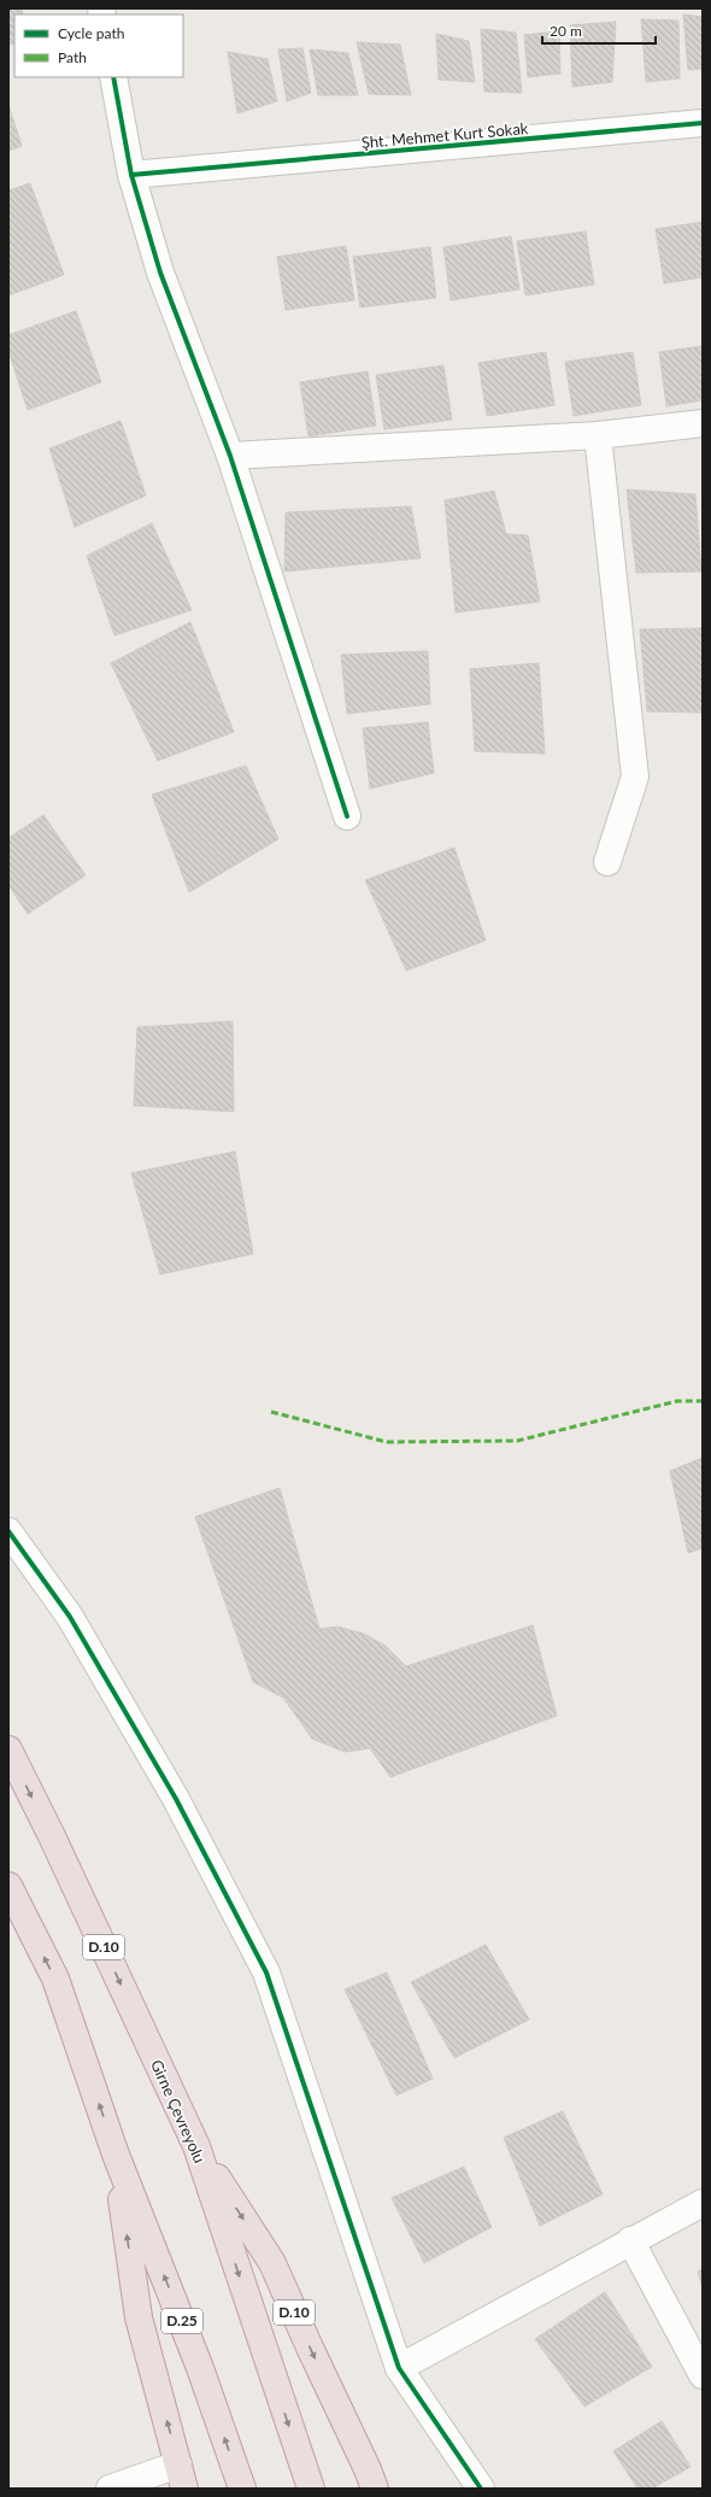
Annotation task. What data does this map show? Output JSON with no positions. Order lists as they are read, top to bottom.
{
  "streets": {
    "highway": ["D.10", "Girne Çevreyolu", "D.25"],
    "street": ["Şht. Mehmet Kurt Sokak"]
  },
  "crossings": [
    ["D.10", "Girne Çevreyolu"]
  ],
  "legend": ["Cycle path", "Path"],
  "scale_bar": "20 m"
}
